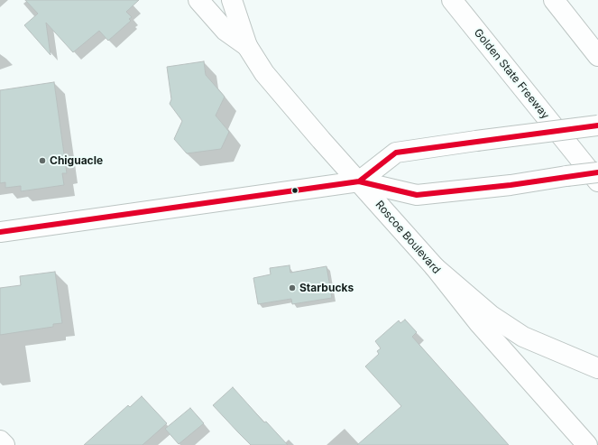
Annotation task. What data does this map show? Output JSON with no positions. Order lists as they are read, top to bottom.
{
  "streets": {
    "main road": ["Golden State Freeway", "Roscoe Boulevard"]
  },
  "places": ["Chiguacle", "Starbucks"]
}
